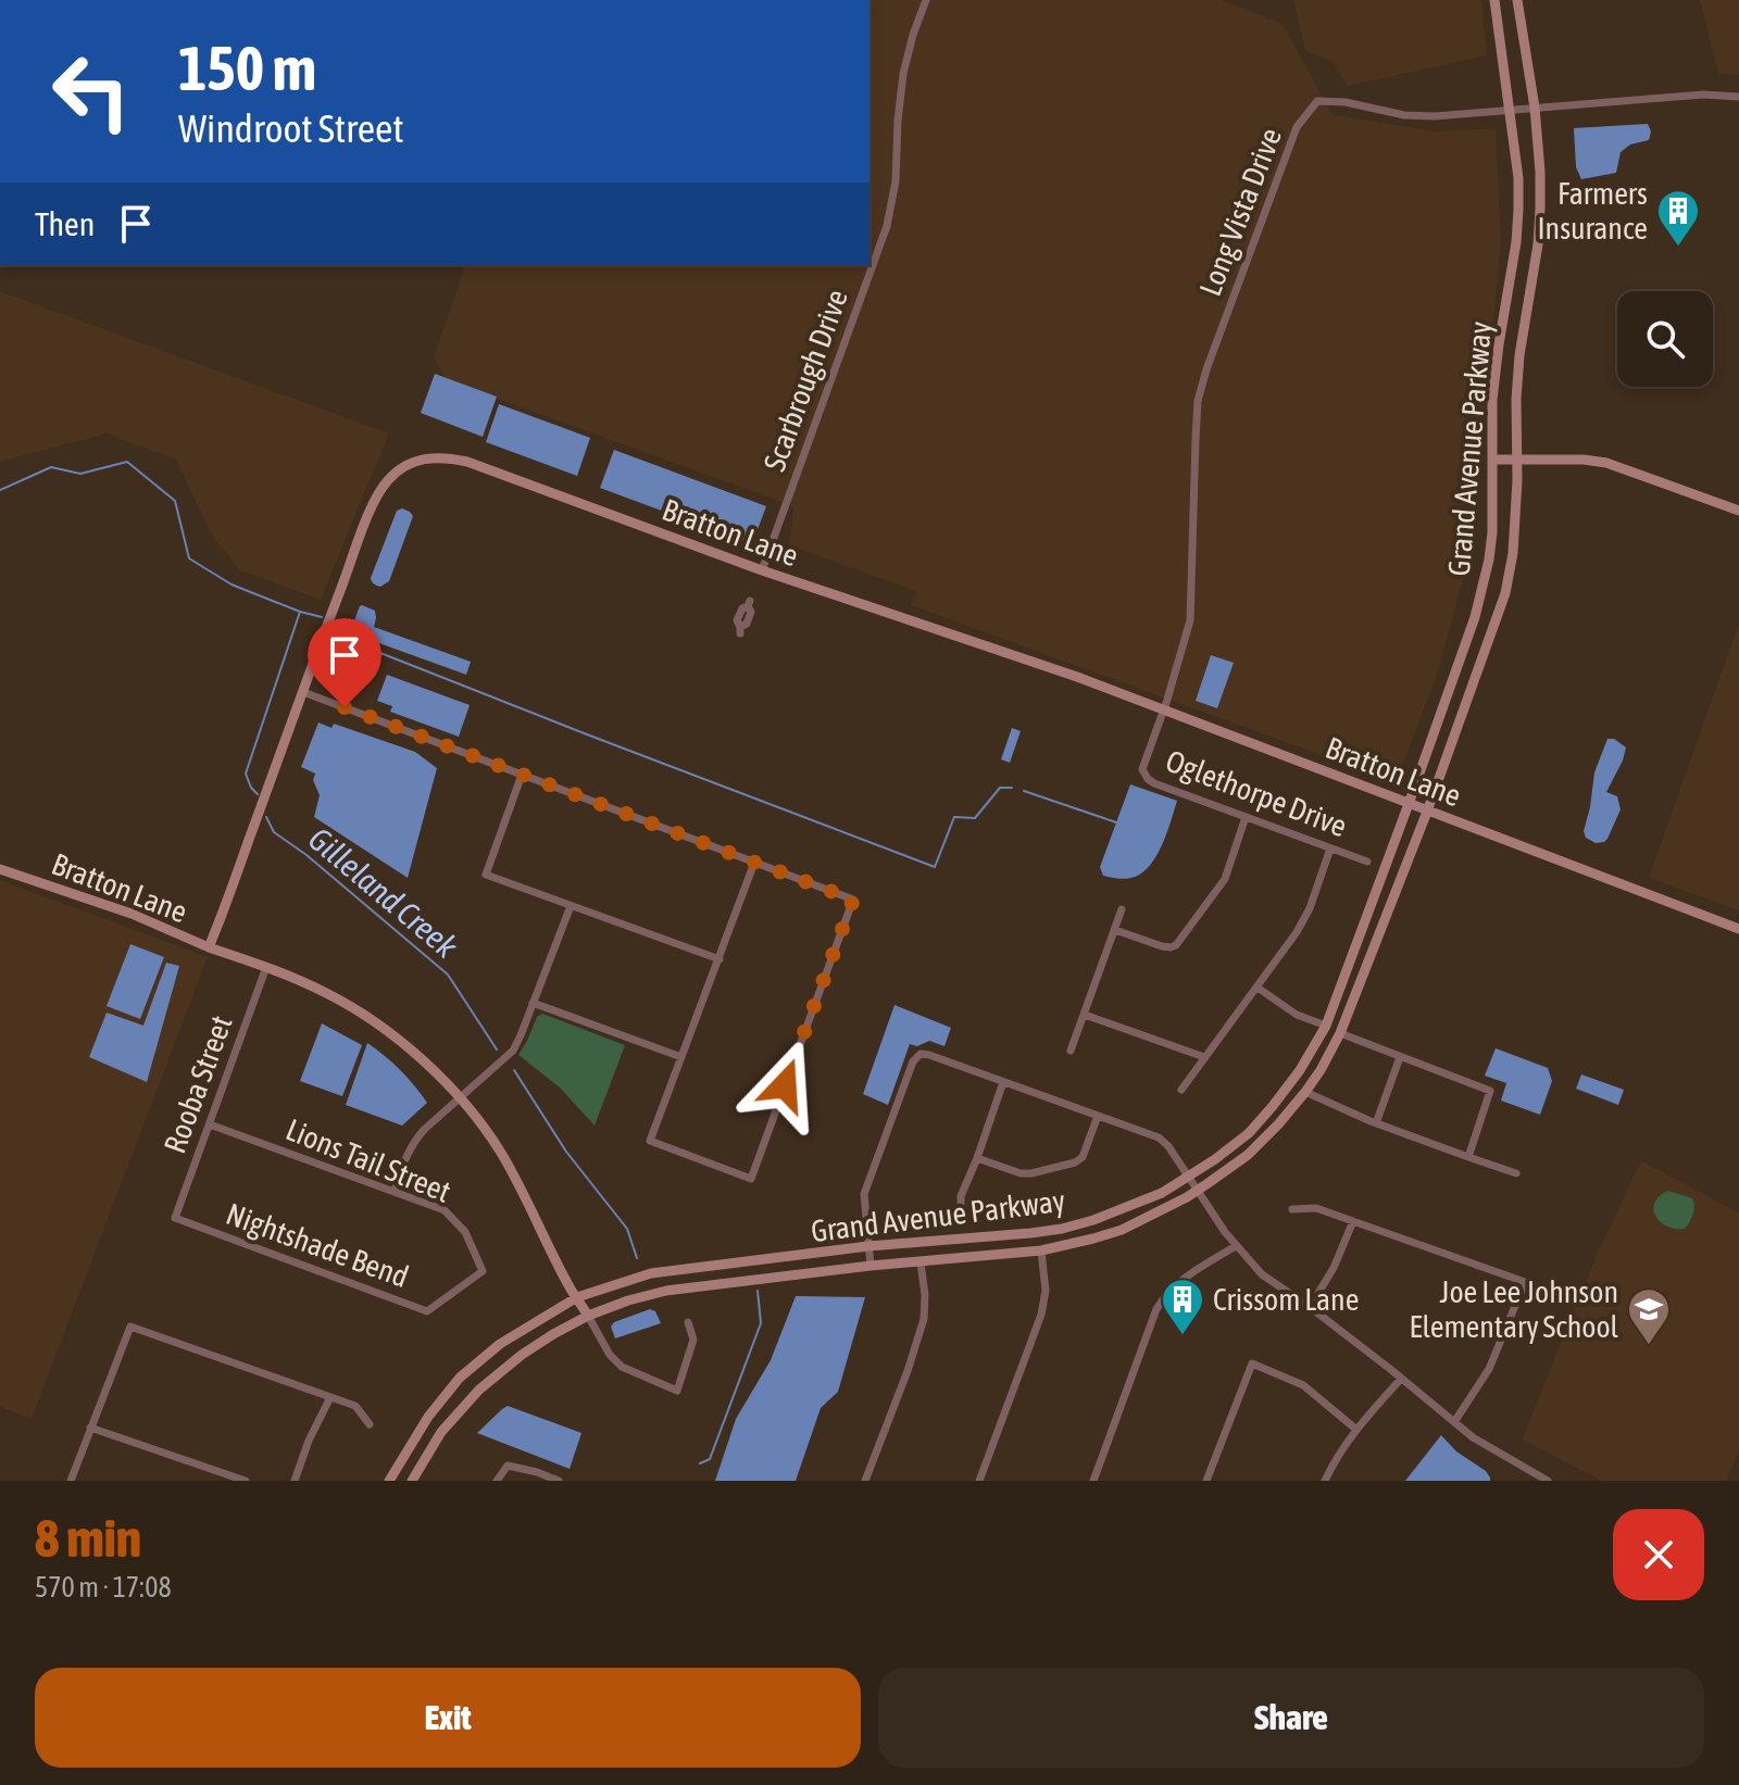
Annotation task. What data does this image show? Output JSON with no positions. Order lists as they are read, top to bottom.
{
  "streets": {
    "street": [
      "Long Vista Drive",
      "Scarbrough Drive",
      "Grand Avenue Parkway",
      "Bratton Lane",
      "Oglethorpe Drive",
      "Rooba Street",
      "Lions Tail Street",
      "Nightshade Bend"
    ]
  },
  "crossings": [
    ["Long Vista Drive", "Grand Avenue Parkway"],
    ["Long Vista Drive", "Bratton Lane"],
    ["Long Vista Drive", "Oglethorpe Drive"],
    ["Scarbrough Drive", "Bratton Lane"],
    ["Grand Avenue Parkway", "Bratton Lane"],
    ["Bratton Lane", "Oglethorpe Drive"],
    ["Rooba Street", "Lions Tail Street"],
    ["Rooba Street", "Nightshade Bend"],
    ["Lions Tail Street", "Nightshade Bend"]
  ],
  "water": ["Gilleland Creek"],
  "places": {
    "building": ["Farmers Insurance", "Crissom Lane"],
    "school or university": ["Joe Lee Johnson Elementary School"]
  },
  "page": {
    "turn": ["150 m", "Windroot Street"],
    "then": "Then",
    "heading": ["8 min", "570 m · 17:08"],
    "buttons": ["Exit", "Share"]
  }
}
